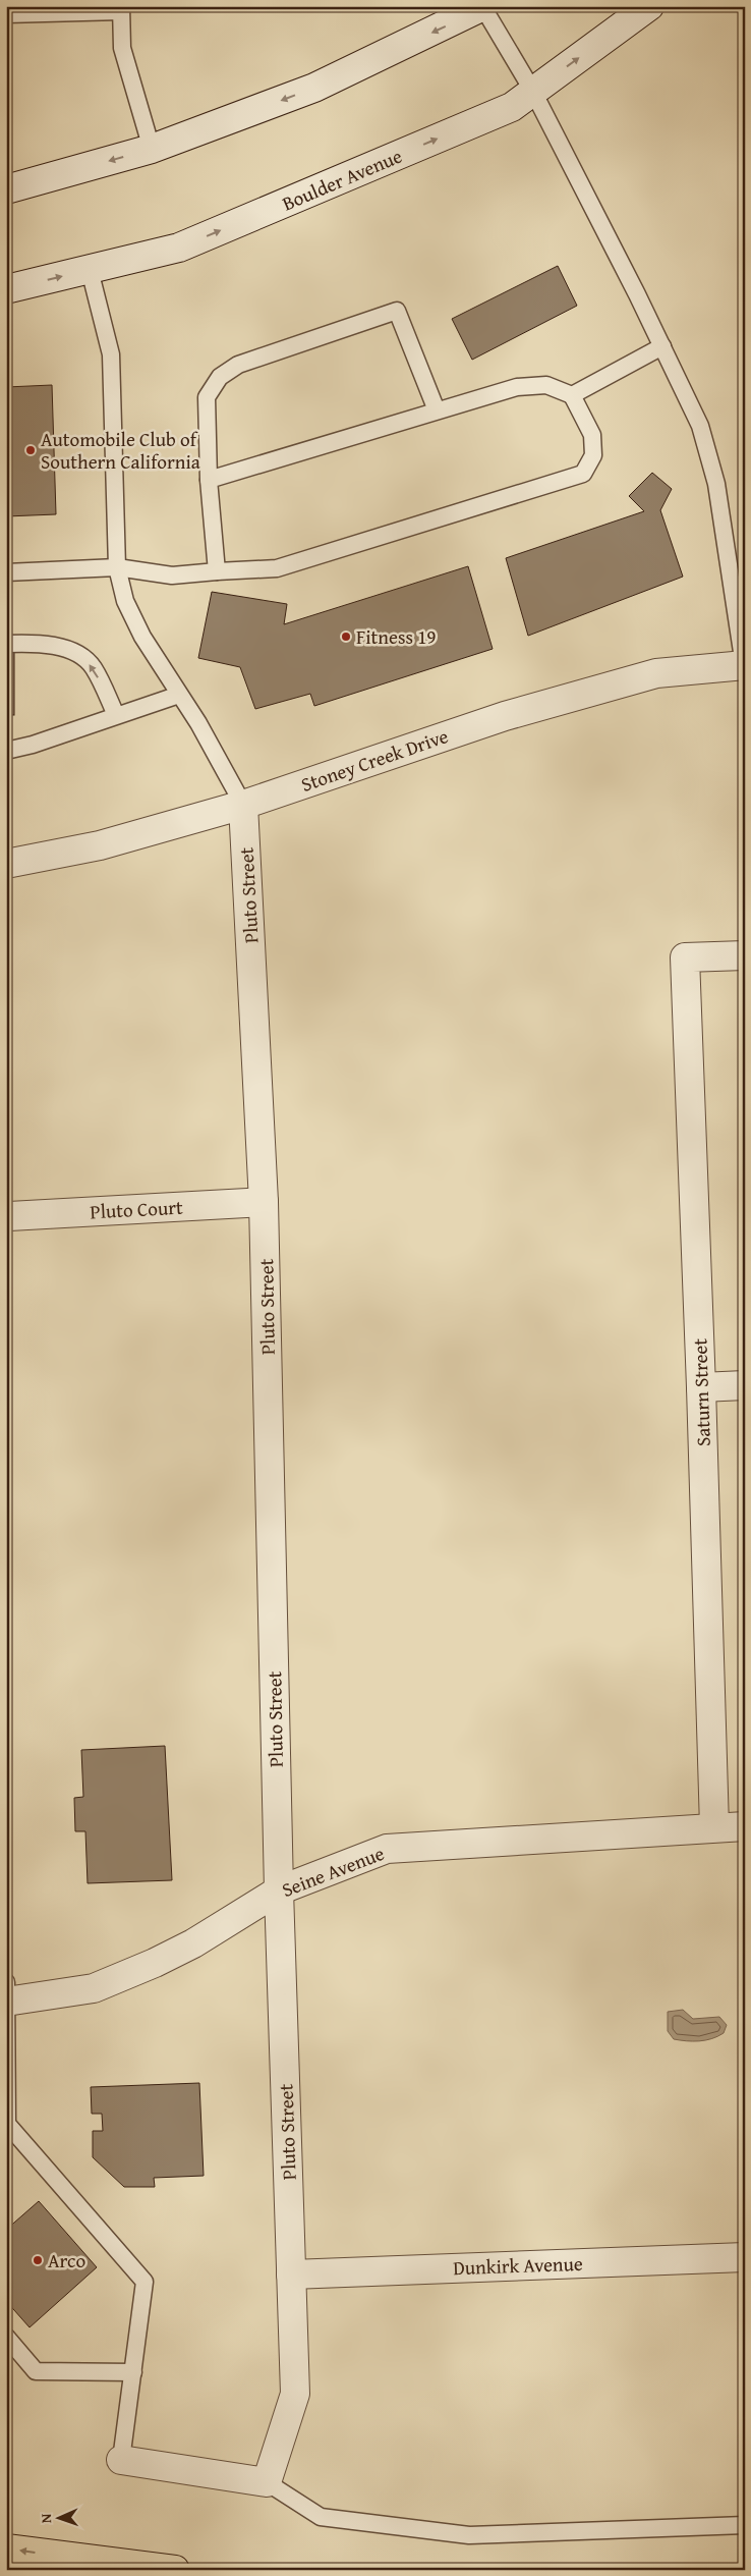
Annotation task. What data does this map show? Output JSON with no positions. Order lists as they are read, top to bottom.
{
  "streets": {
    "street": [
      "Boulder Avenue",
      "Stoney Creek Drive",
      "Pluto Street",
      "Pluto Court",
      "Saturn Street",
      "Seine Avenue",
      "Dunkirk Avenue"
    ]
  },
  "crossings": [
    ["Stoney Creek Drive", "Pluto Street"],
    ["Pluto Street", "Pluto Court"],
    ["Pluto Street", "Seine Avenue"],
    ["Pluto Street", "Dunkirk Avenue"],
    ["Saturn Street", "Seine Avenue"]
  ],
  "places": ["Automobile Club of Southern California", "Fitness 19", "Arco"],
  "north": "left"
}
